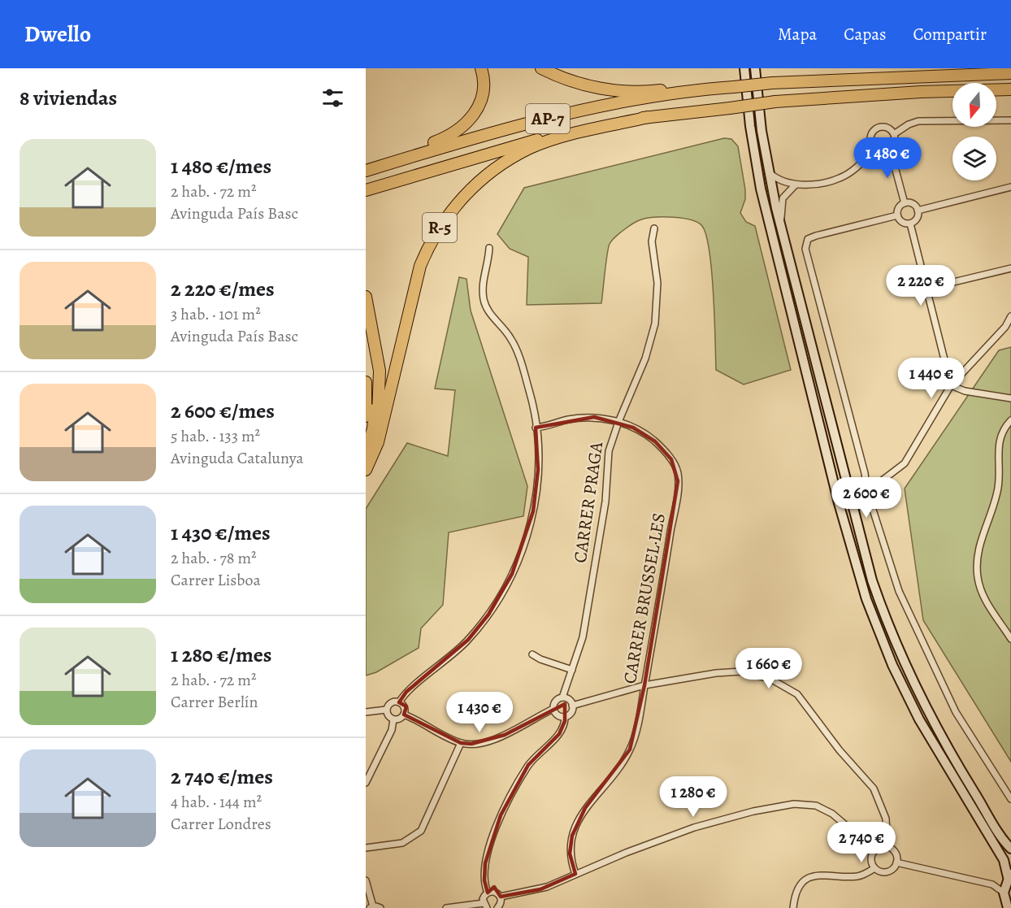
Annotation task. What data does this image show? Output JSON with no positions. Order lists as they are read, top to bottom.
{
  "streets": {
    "highway": ["AP-7", "R-5"],
    "street": ["CARRER PRAGA", "CARRER BRUSSEL·LES"]
  },
  "crossings": [
    ["AP-7", "R-5"],
    ["CARRER PRAGA", "CARRER BRUSSEL·LES"]
  ],
  "north": "bottom",
  "page": {
    "header": "Dwello",
    "nav": ["Mapa", "Capas", "Compartir"],
    "heading": "8 viviendas",
    "list": [
      {
        "name": "1 480 €/mes",
        "note": "2 hab. · 72 m² · Avinguda País Basc"
      },
      {
        "name": "2 220 €/mes",
        "note": "3 hab. · 101 m² · Avinguda País Basc"
      },
      {
        "name": "2 600 €/mes",
        "note": "5 hab. · 133 m² · Avinguda Catalunya"
      },
      {
        "name": "1 430 €/mes",
        "note": "2 hab. · 78 m² · Carrer Lisboa"
      },
      {
        "name": "1 280 €/mes",
        "note": "2 hab. · 72 m² · Carrer Berlín"
      },
      {
        "name": "2 740 €/mes",
        "note": "4 hab. · 144 m² · Carrer Londres"
      }
    ],
    "price": [
      "1 480 €",
      "2 220 €",
      "1 440 €",
      "2 600 €",
      "1 660 €",
      "1 430 €",
      "1 280 €",
      "2 740 €"
    ]
  }
}
